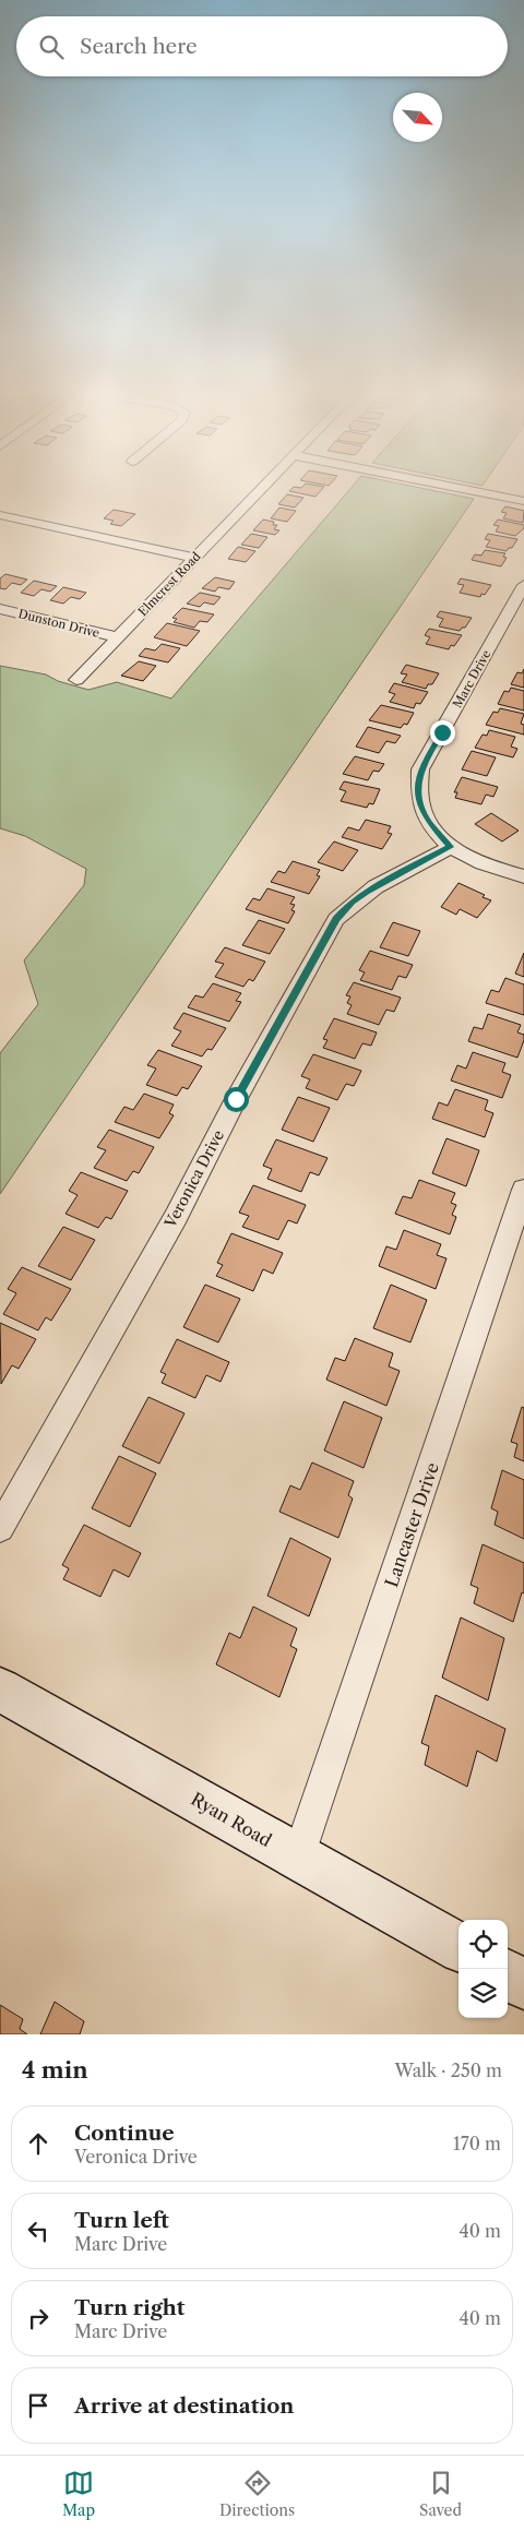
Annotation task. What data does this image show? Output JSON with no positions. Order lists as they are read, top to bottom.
{
  "streets": {
    "main road": ["Ryan Road"],
    "street": [
      "Elmcrest Road",
      "Dunston Drive",
      "Marc Drive",
      "Veronica Drive",
      "Lancaster Drive"
    ]
  },
  "crossings": [
    ["Elmcrest Road", "Dunston Drive"],
    ["Marc Drive", "Veronica Drive"],
    ["Lancaster Drive", "Ryan Road"]
  ],
  "north": "bottom right",
  "page": {
    "search": "Search here",
    "heading": ["4 min", "Walk · 250 m"],
    "list": [
      ["Continue", "Veronica Drive", "170 m"],
      ["Turn left", "Marc Drive", "40 m"],
      ["Turn right", "Marc Drive", "40 m"],
      "Arrive at destination"
    ],
    "nav": ["Map", "Directions", "Saved"]
  }
}
